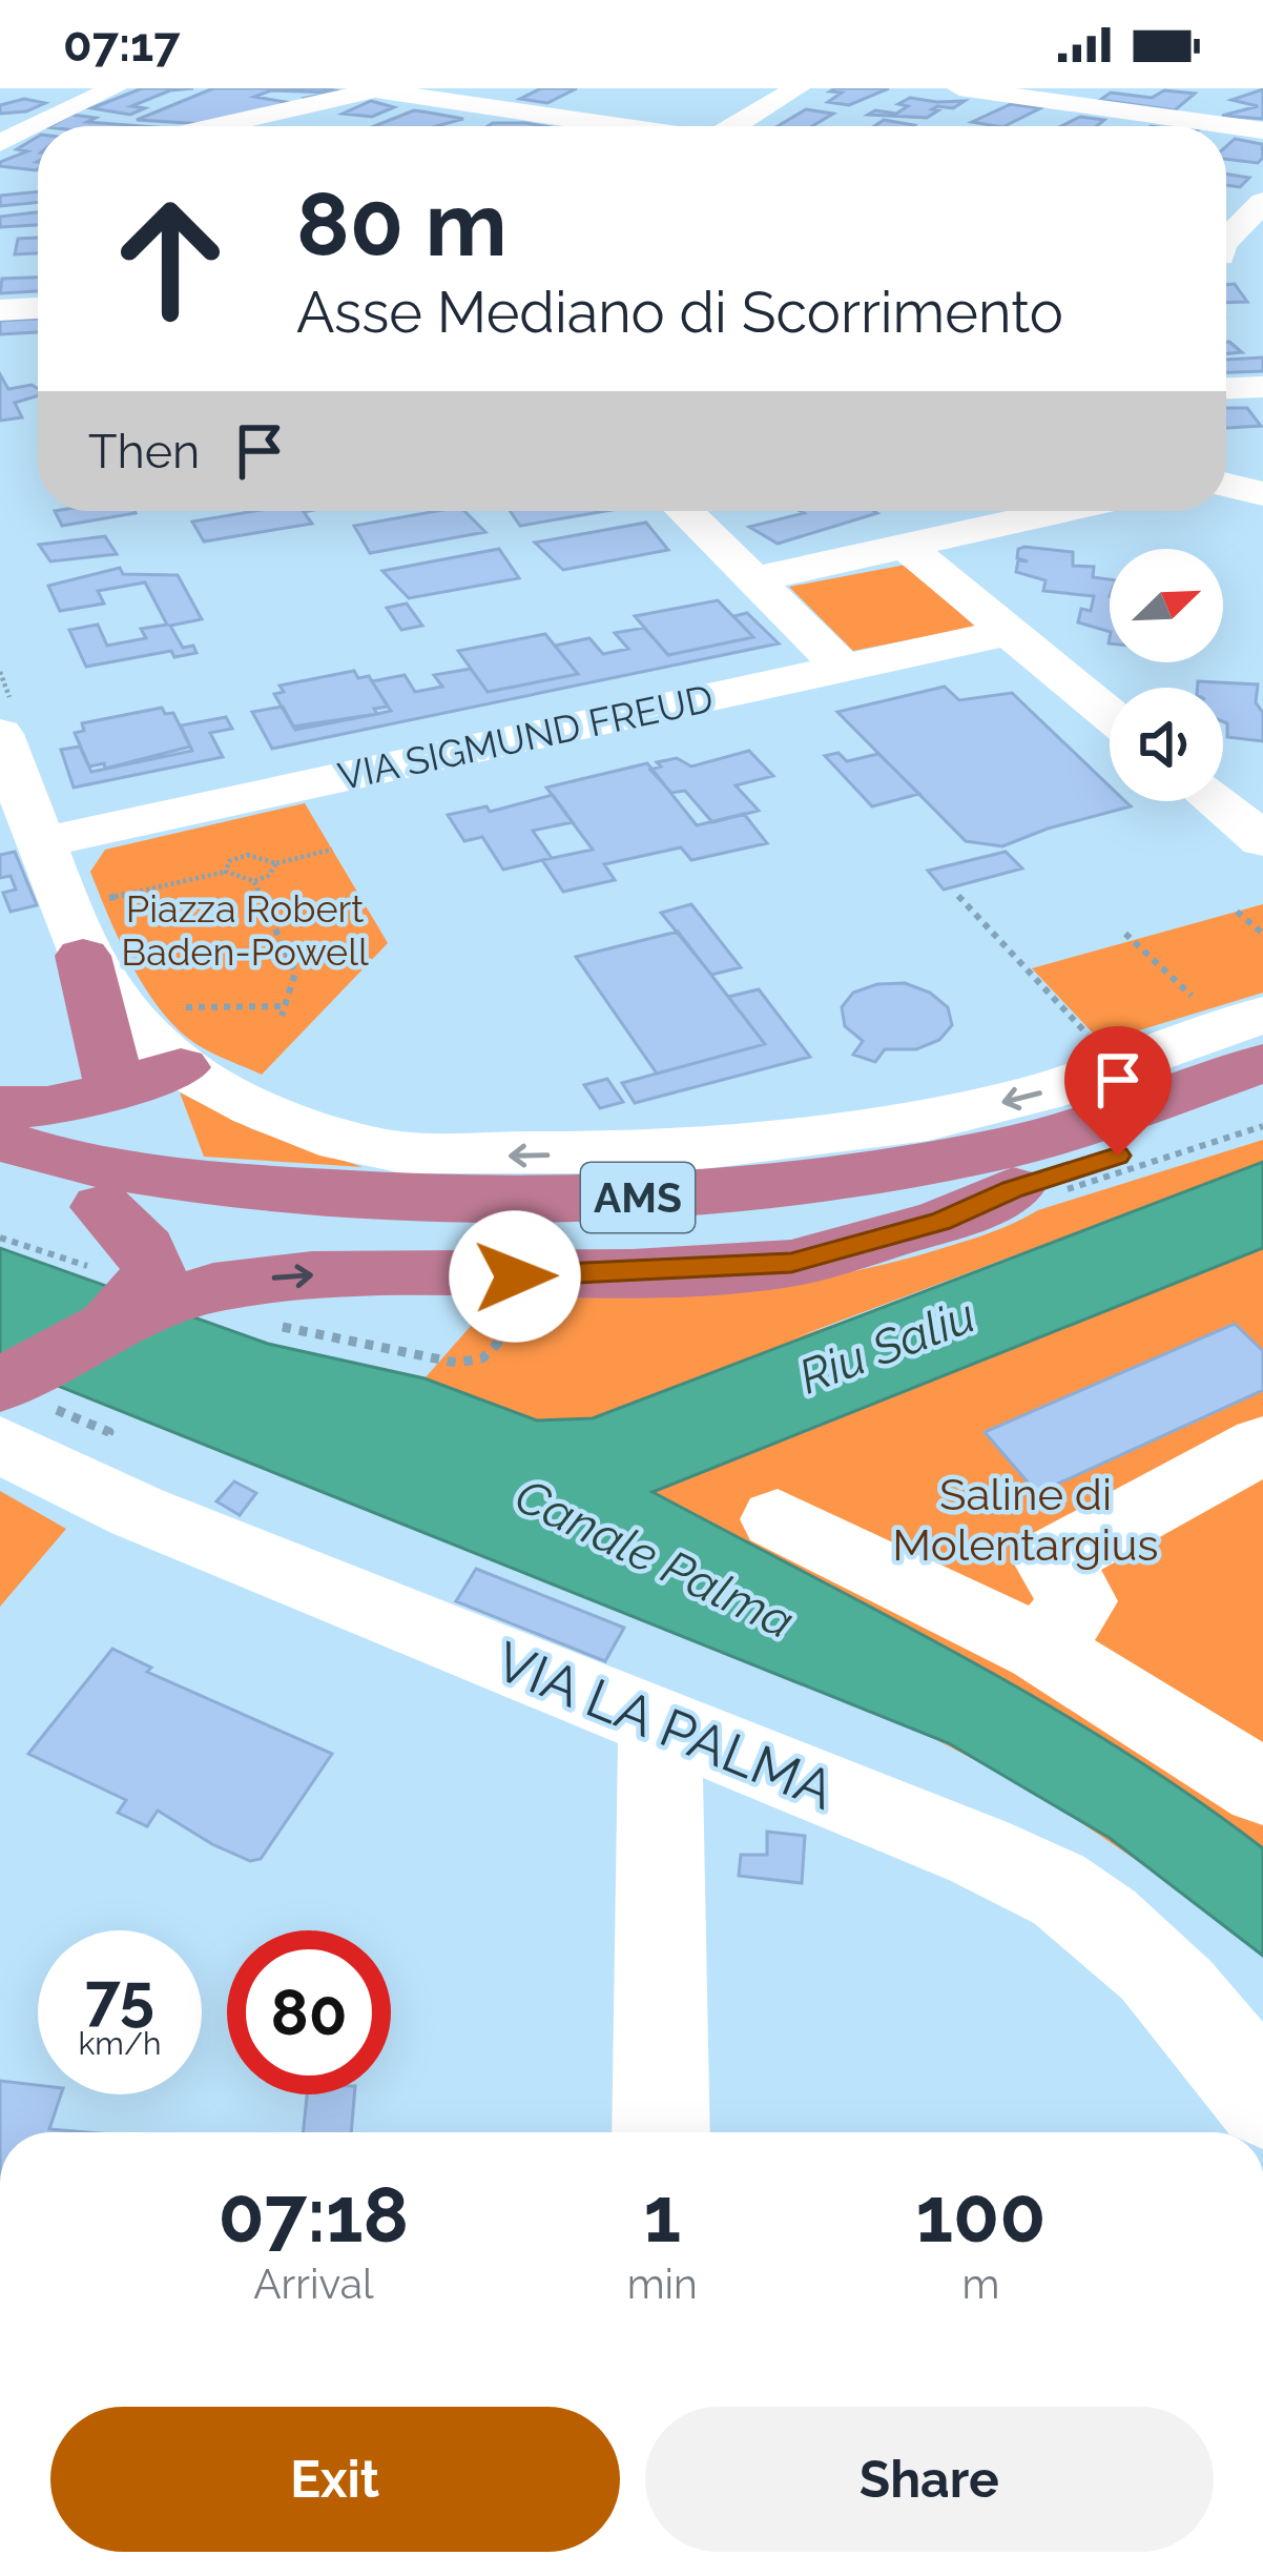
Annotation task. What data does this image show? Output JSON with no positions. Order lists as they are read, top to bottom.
{
  "streets": {
    "highway": ["AMS"],
    "street": ["VIA SIGMUND FREUD", "VIA LA PALMA"]
  },
  "water": ["Riu Saliu", "Canale Palma"],
  "parks": ["Piazza Robert Baden-Powell", "Saline di Molentargius"],
  "north": "top right",
  "page": {
    "status": "07:17",
    "turn": ["80 m", "Asse Mediano di Scorrimento"],
    "then": "Then",
    "speed": "75 km/h",
    "limit": "80",
    "eta": [
      "07:18",
      "Arrival",
      "1",
      "min",
      "100",
      "m"
    ],
    "buttons": ["Exit", "Share"]
  }
}
